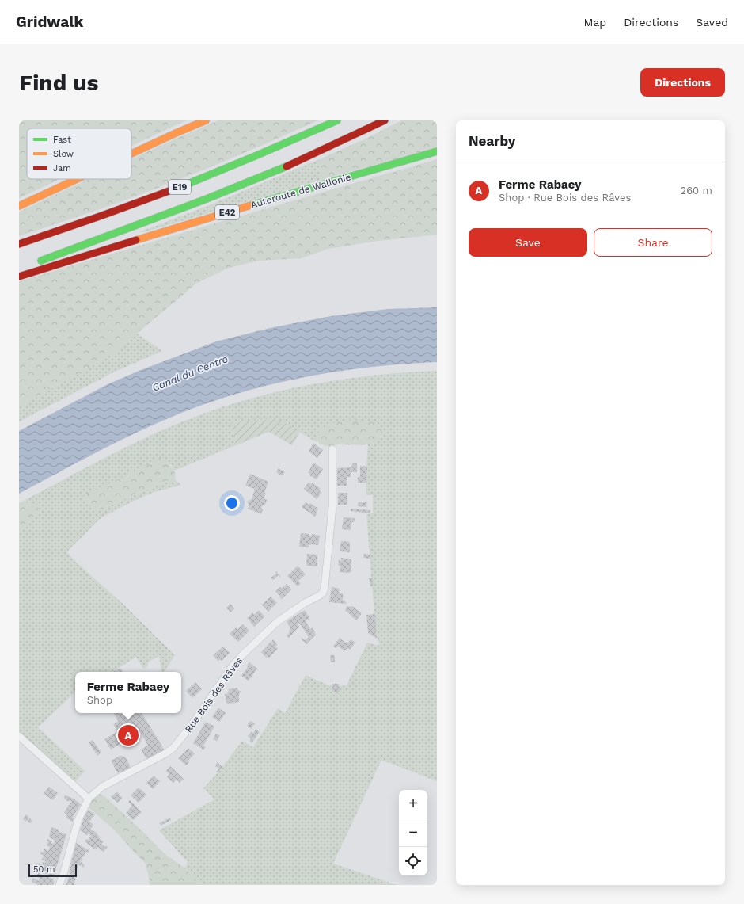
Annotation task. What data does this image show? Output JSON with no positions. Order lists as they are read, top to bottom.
{
  "streets": {
    "highway": ["E19", "Autoroute de Wallonie", "E42"],
    "street": ["Rue Bois des Râves"]
  },
  "water": ["Canal du Centre"],
  "legend": ["Fast", "Slow", "Jam"],
  "scale_bar": "50 m",
  "page": {
    "header": "Gridwalk",
    "nav": ["Map", "Directions", "Saved"],
    "buttons": [
      "Directions",
      ["Save", "Share"]
    ],
    "title": "Find us",
    "heading": "Nearby",
    "list": [
      {
        "mark": "A",
        "name": "Ferme Rabaey",
        "note": "Shop · Rue Bois des Râves",
        "value": "260 m"
      }
    ],
    "popup": ["Ferme Rabaey", "Shop"],
    "pins": "A",
    "map_buttons": ["+", "−"],
    "scale": "50 m"
  }
}
